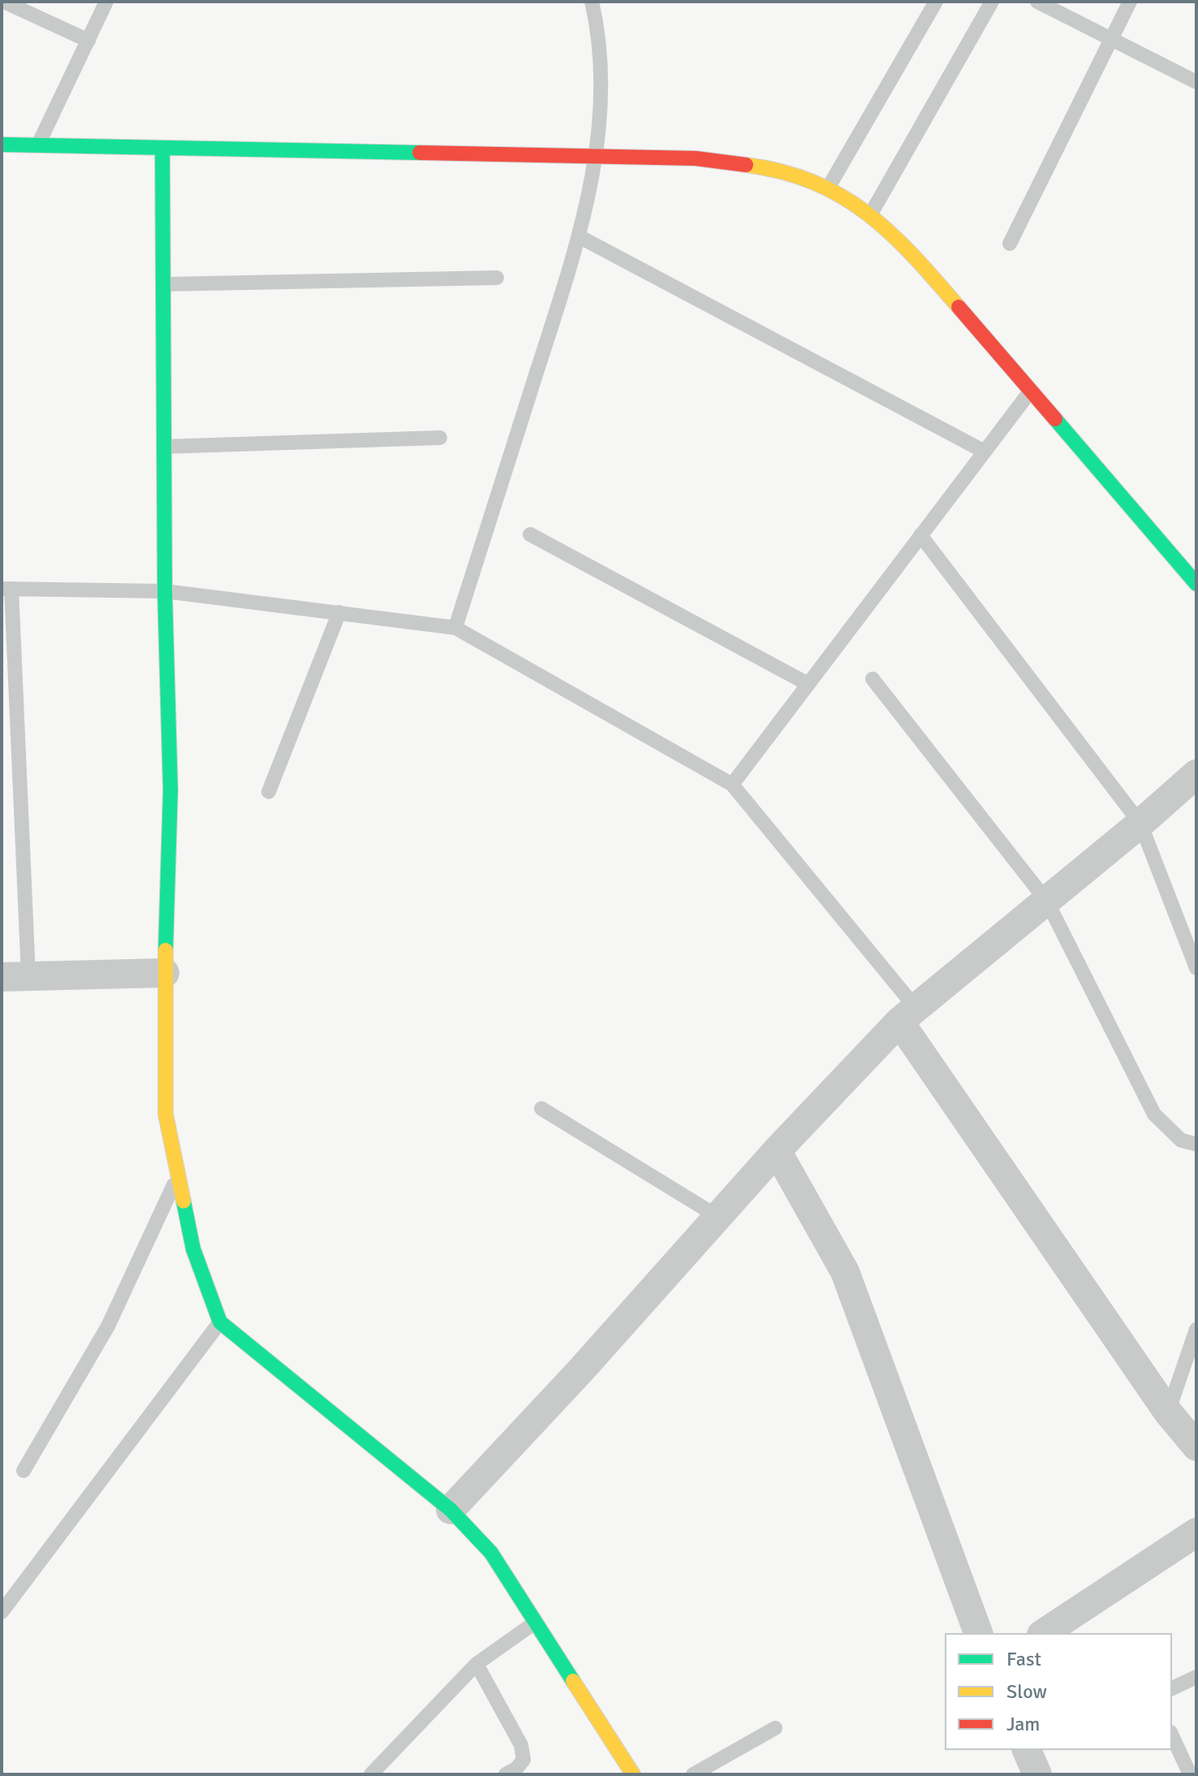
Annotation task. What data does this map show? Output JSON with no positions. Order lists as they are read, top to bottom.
{
  "legend": ["Fast", "Slow", "Jam"]
}
